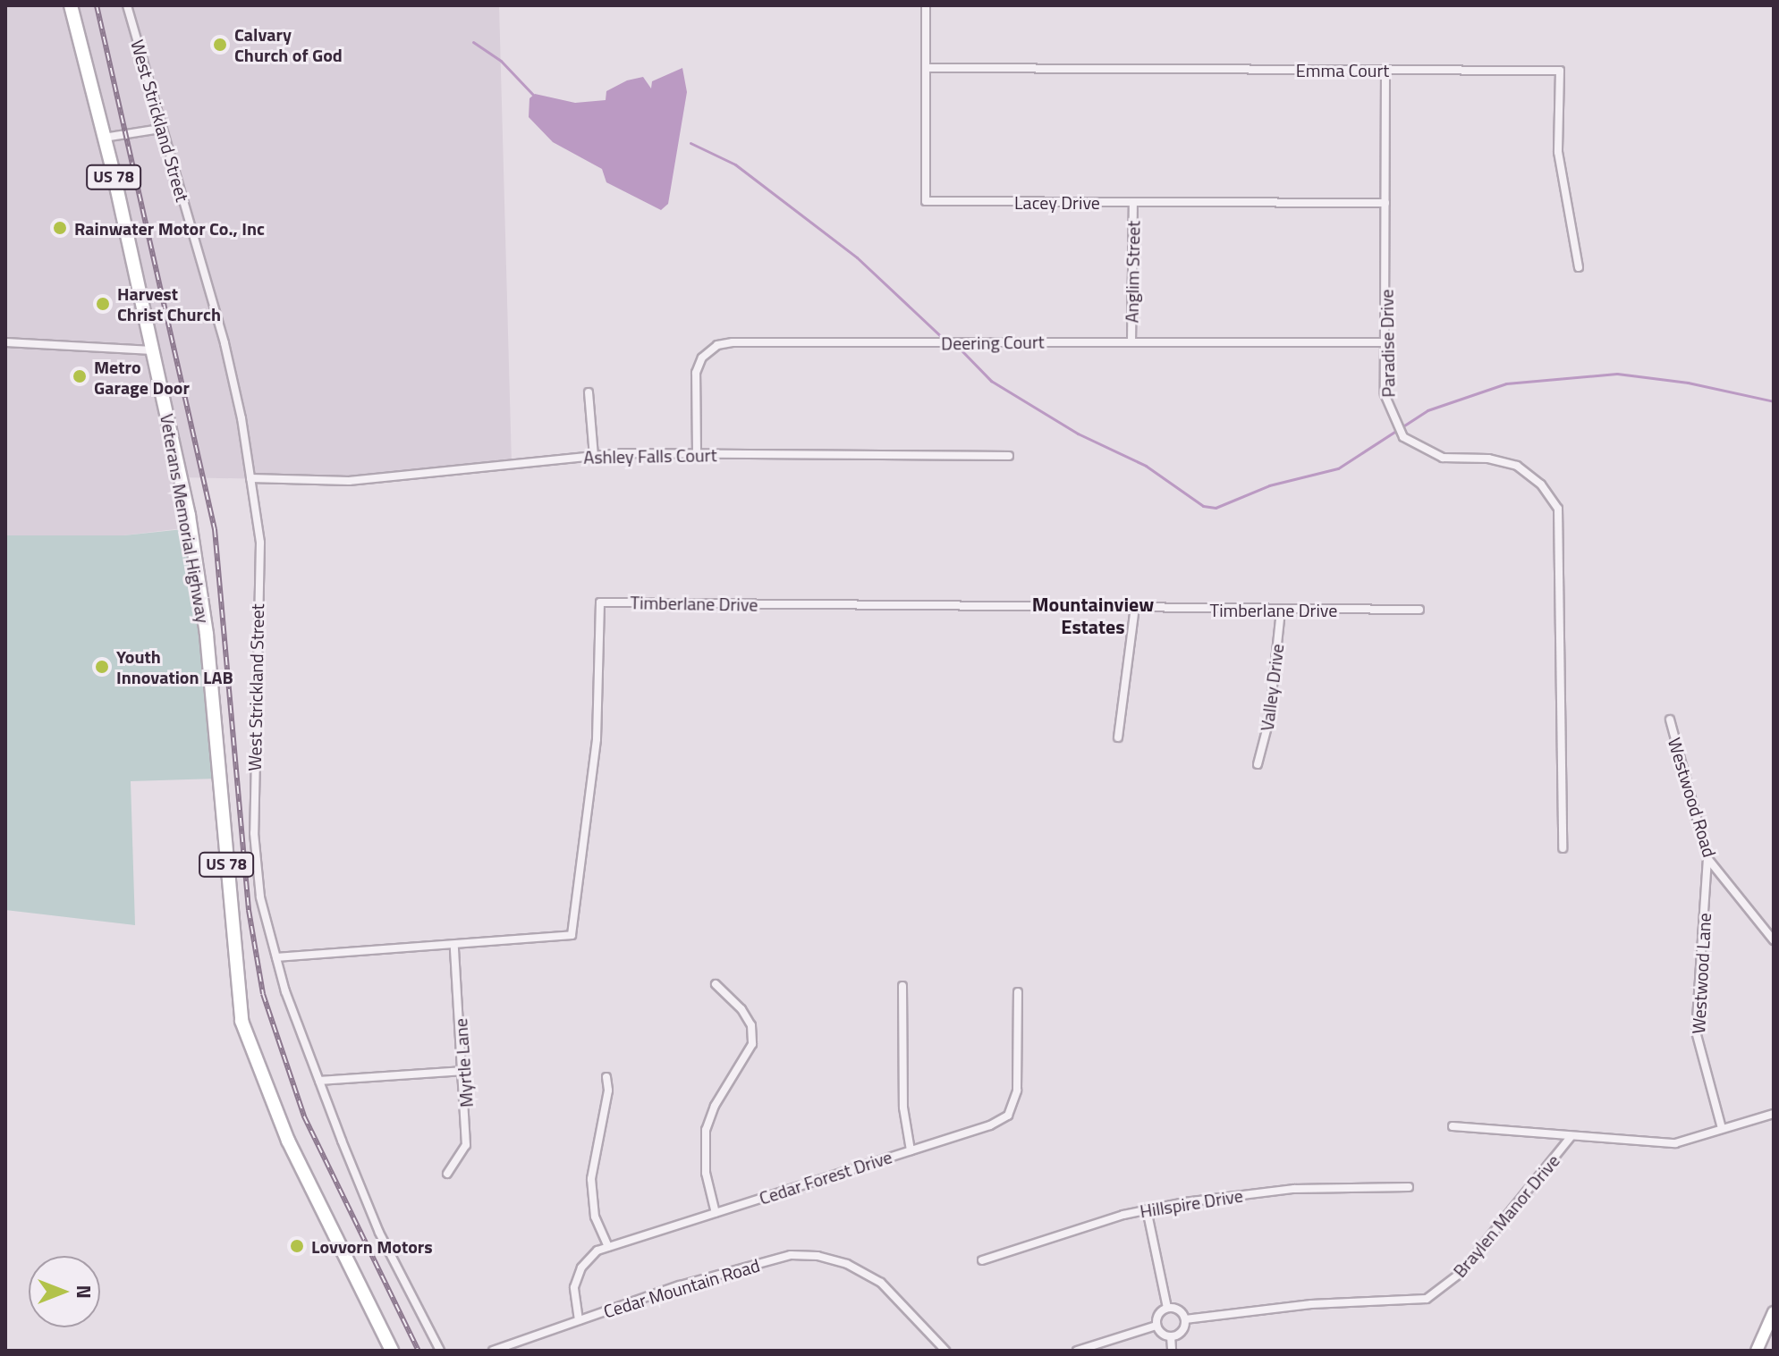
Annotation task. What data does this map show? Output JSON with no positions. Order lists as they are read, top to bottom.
{
  "streets": {
    "main road": ["US 78", "Veterans Memorial Highway"],
    "street": [
      "Emma Court",
      "West Strickland Street",
      "Lacey Drive",
      "Anglim Street",
      "Deering Court",
      "Paradise Drive",
      "Ashley Falls Court",
      "Timberlane Drive",
      "Valley Drive",
      "Westwood Road",
      "Westwood Lane",
      "Myrtle Lane",
      "Cedar Forest Drive",
      "Hillspire Drive",
      "Braylen Manor Drive",
      "Cedar Mountain Road"
    ]
  },
  "crossings": [
    ["Emma Court", "Lacey Drive"],
    ["Emma Court", "Paradise Drive"],
    ["West Strickland Street", "Ashley Falls Court"],
    ["West Strickland Street", "Timberlane Drive"],
    ["Lacey Drive", "Anglim Street"],
    ["Lacey Drive", "Paradise Drive"],
    ["Anglim Street", "Deering Court"],
    ["Deering Court", "Paradise Drive"],
    ["Deering Court", "Ashley Falls Court"],
    ["Timberlane Drive", "Valley Drive"],
    ["Timberlane Drive", "Myrtle Lane"],
    ["Westwood Road", "Westwood Lane"],
    ["Cedar Forest Drive", "Cedar Mountain Road"]
  ],
  "districts": ["Mountainview Estates"],
  "places": [
    "Calvary Church of God",
    "Rainwater Motor Co., Inc",
    "Harvest Christ Church",
    "Metro Garage Door",
    "Youth Innovation LAB",
    "Lovvorn Motors"
  ],
  "north": "right"
}
